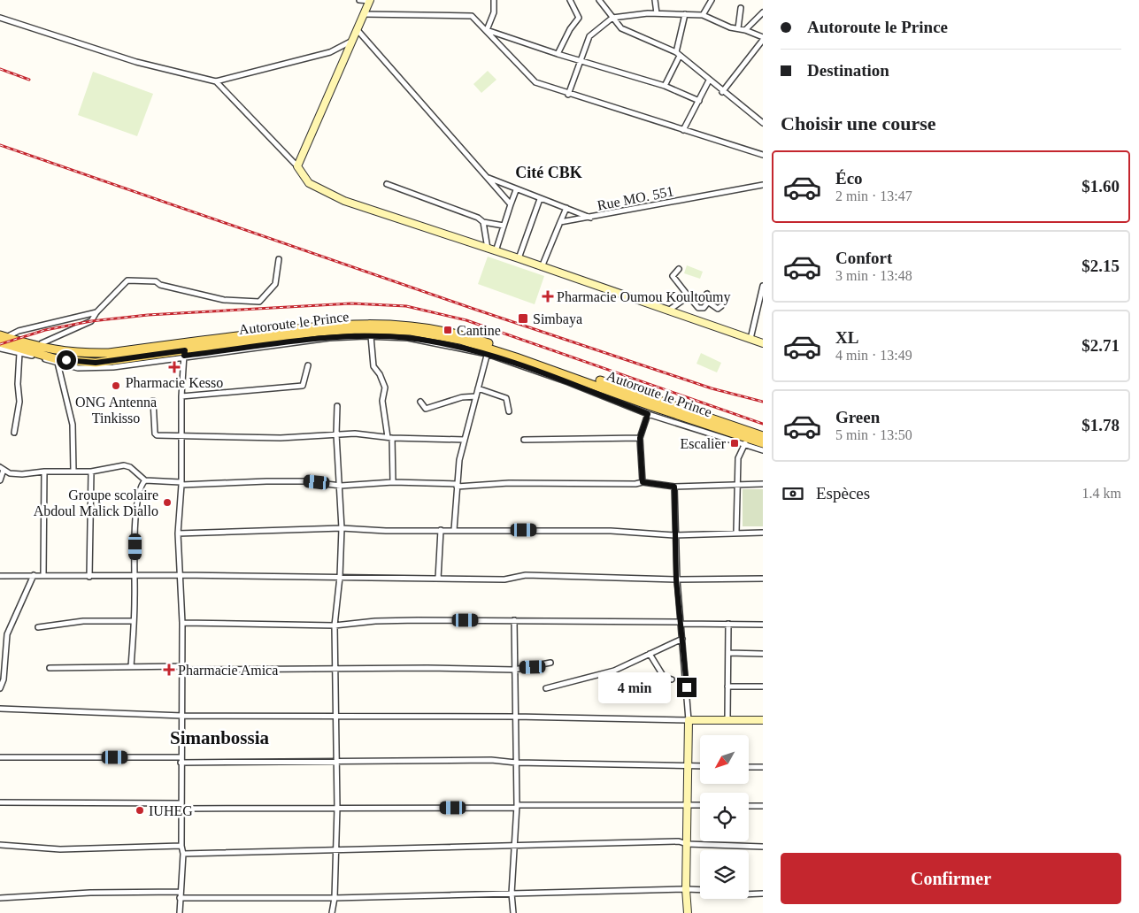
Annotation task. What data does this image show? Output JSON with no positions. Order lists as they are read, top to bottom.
{
  "streets": {
    "main road": ["Autoroute le Prince"],
    "street": ["Rue MO. 551"]
  },
  "districts": ["Cité CBK", "Simanbossia"],
  "places": {
    "health": ["Pharmacie Oumou Koultoumy", "Pharmacie Kesso", "Pharmacie Amica"],
    "transit": ["Simbaya", "Cantine", "Escalier"],
    "other": ["ONG Antenna Tinkisso", "Groupe scolaire Abdoul Malick Diallo", "IUHEG"]
  },
  "north": "bottom left",
  "page": {
    "banner": ["Autoroute le Prince", "Destination"],
    "heading": "Choisir une course",
    "list": [
      {
        "name": "Éco",
        "note": "2 min · 13:47",
        "value": "$1.60"
      },
      {
        "name": "Confort",
        "note": "3 min · 13:48",
        "value": "$2.15"
      },
      {
        "name": "XL",
        "note": "4 min · 13:49",
        "value": "$2.71"
      },
      {
        "name": "Green",
        "note": "5 min · 13:50",
        "value": "$1.78"
      }
    ],
    "pay": ["Espèces", "1.4 km"],
    "bubble": "4 min",
    "buttons": "Confirmer"
  }
}
